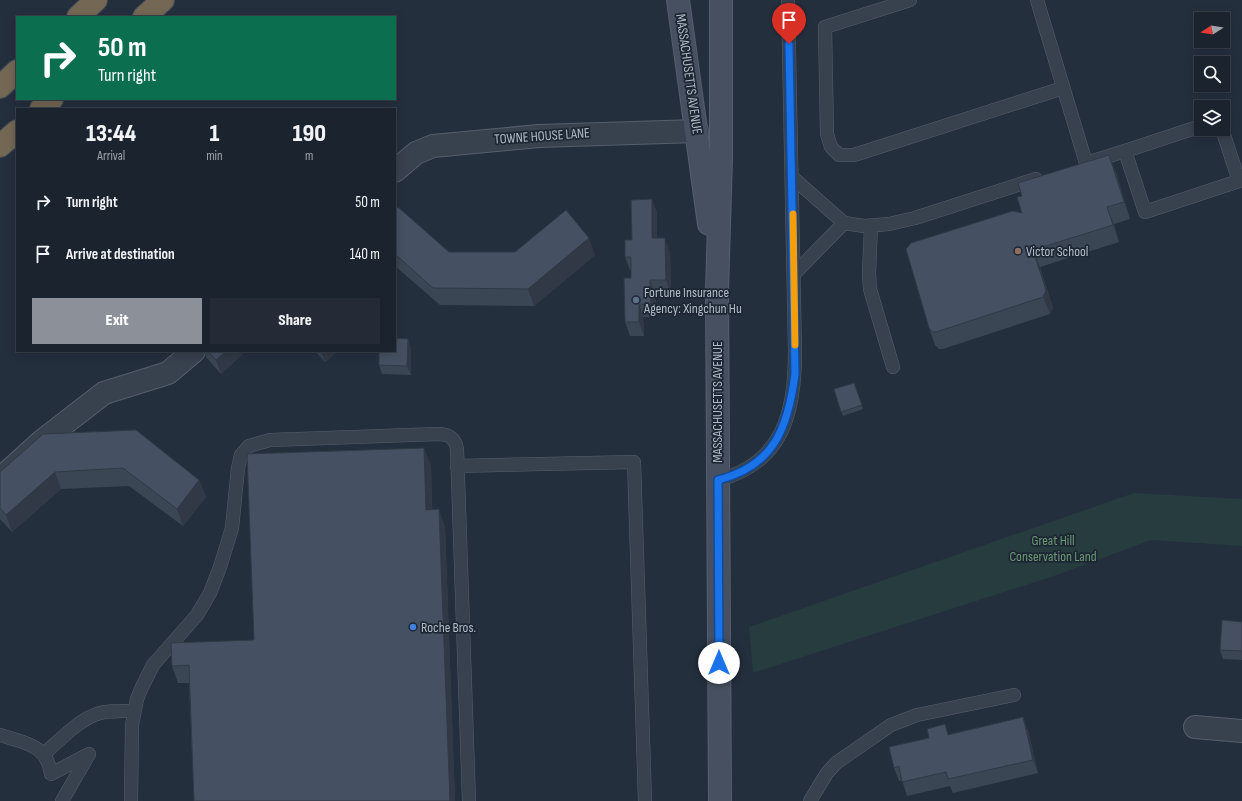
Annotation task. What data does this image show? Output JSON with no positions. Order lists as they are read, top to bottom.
{
  "streets": {
    "main road": ["MASSACHUSETTS AVENUE"],
    "street": ["TOWNE HOUSE LANE"]
  },
  "crossings": [
    ["MASSACHUSETTS AVENUE", "TOWNE HOUSE LANE"]
  ],
  "parks": ["Great Hill Conservation Land"],
  "places": ["Victor School", "Fortune Insurance Agency: Xingchun Hu", "Roche Bros."],
  "north": "left",
  "page": {
    "turn": ["50 m", "Turn right"],
    "eta": [
      "13:44",
      "Arrival",
      "1",
      "min",
      "190",
      "m"
    ],
    "list": [
      {
        "name": "Turn right",
        "value": "50 m"
      },
      {
        "name": "Arrive at destination",
        "value": "140 m"
      }
    ],
    "buttons": ["Exit", "Share"]
  }
}
